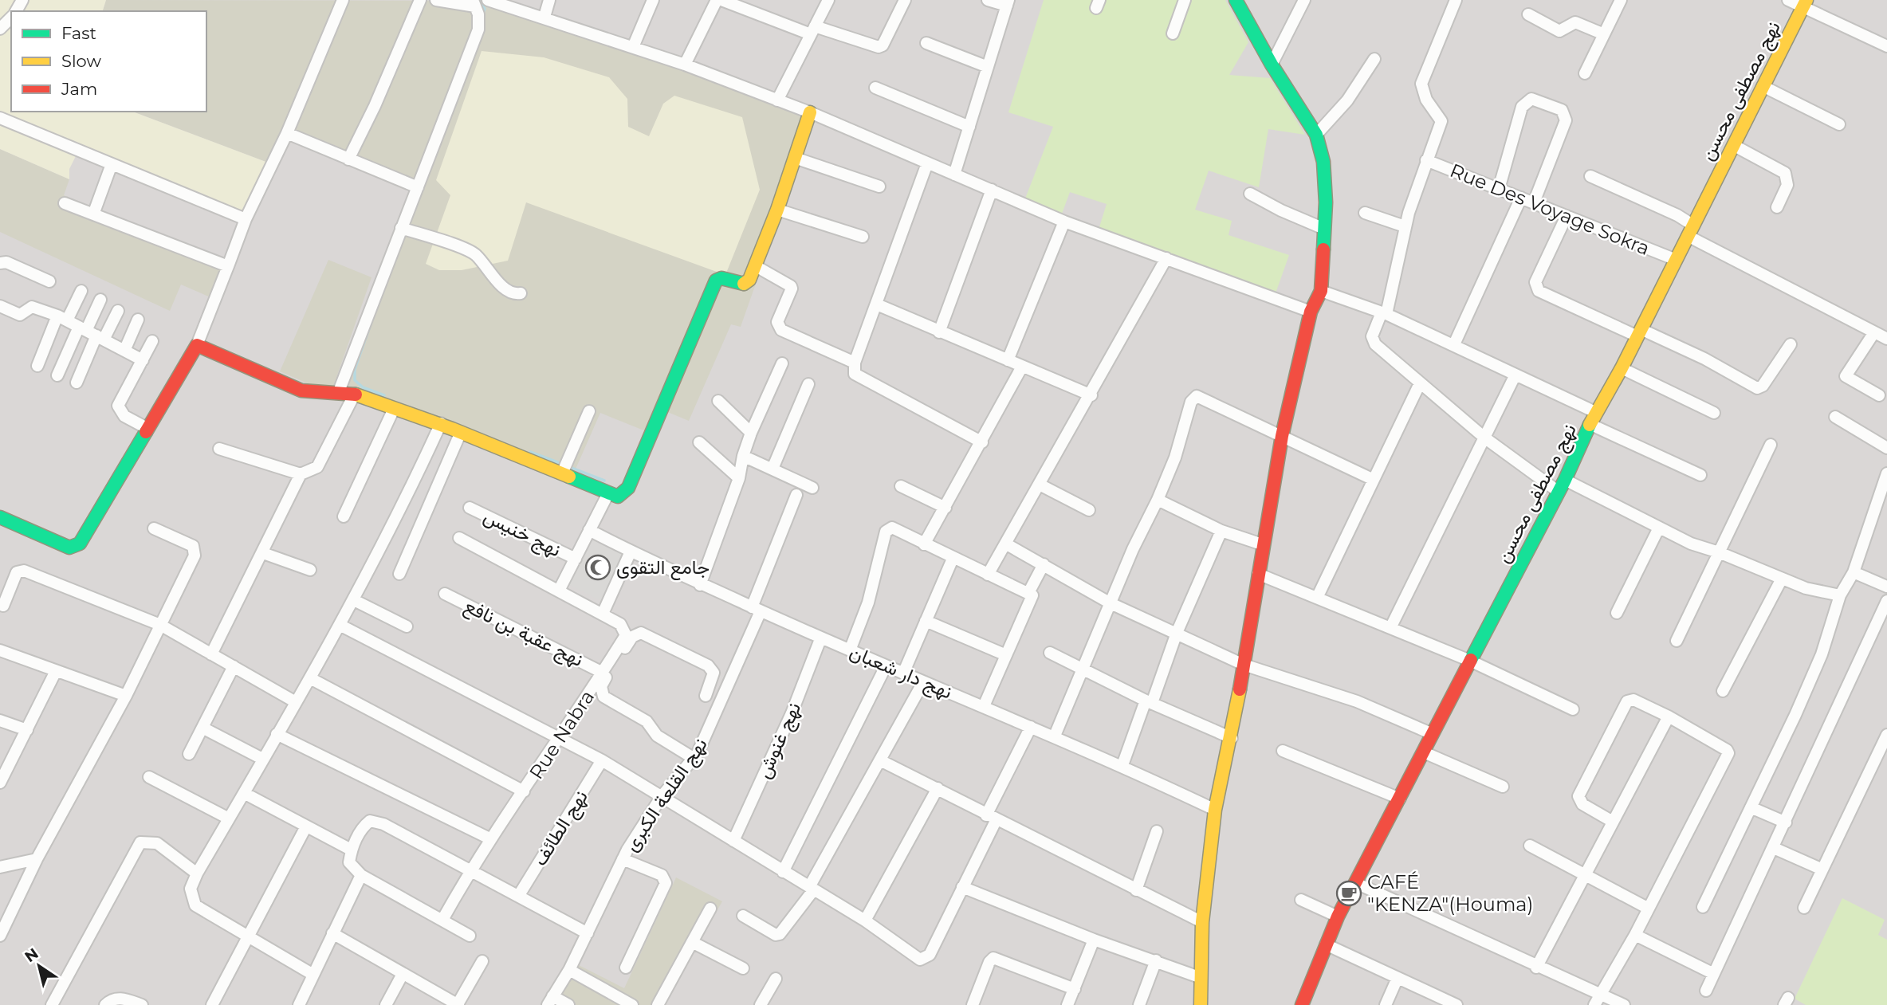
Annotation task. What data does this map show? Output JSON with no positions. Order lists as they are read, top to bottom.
{
  "streets": {
    "street": [
      "نهج مصطفى محسن",
      "Rue Des Voyage Sokra",
      "نهج خنيس",
      "نهج عقبة بن نافع",
      "نهج دار شعبان",
      "Rue Nabra",
      "نهج غنوش",
      "نهج القلعة الكبرى",
      "نهج الطائف"
    ]
  },
  "crossings": [
    ["نهج مصطفى محسن", "Rue Des Voyage Sokra"],
    ["نهج عقبة بن نافع", "Rue Nabra"],
    ["نهج دار شعبان", "نهج غنوش"],
    ["نهج دار شعبان", "نهج القلعة الكبرى"]
  ],
  "places": {
    "mosque": ["جامع التقوى"],
    "cafe": ["CAFÉ \"KENZA\"(Houma)"]
  },
  "legend": ["Fast", "Slow", "Jam"],
  "north": "top left"
}
